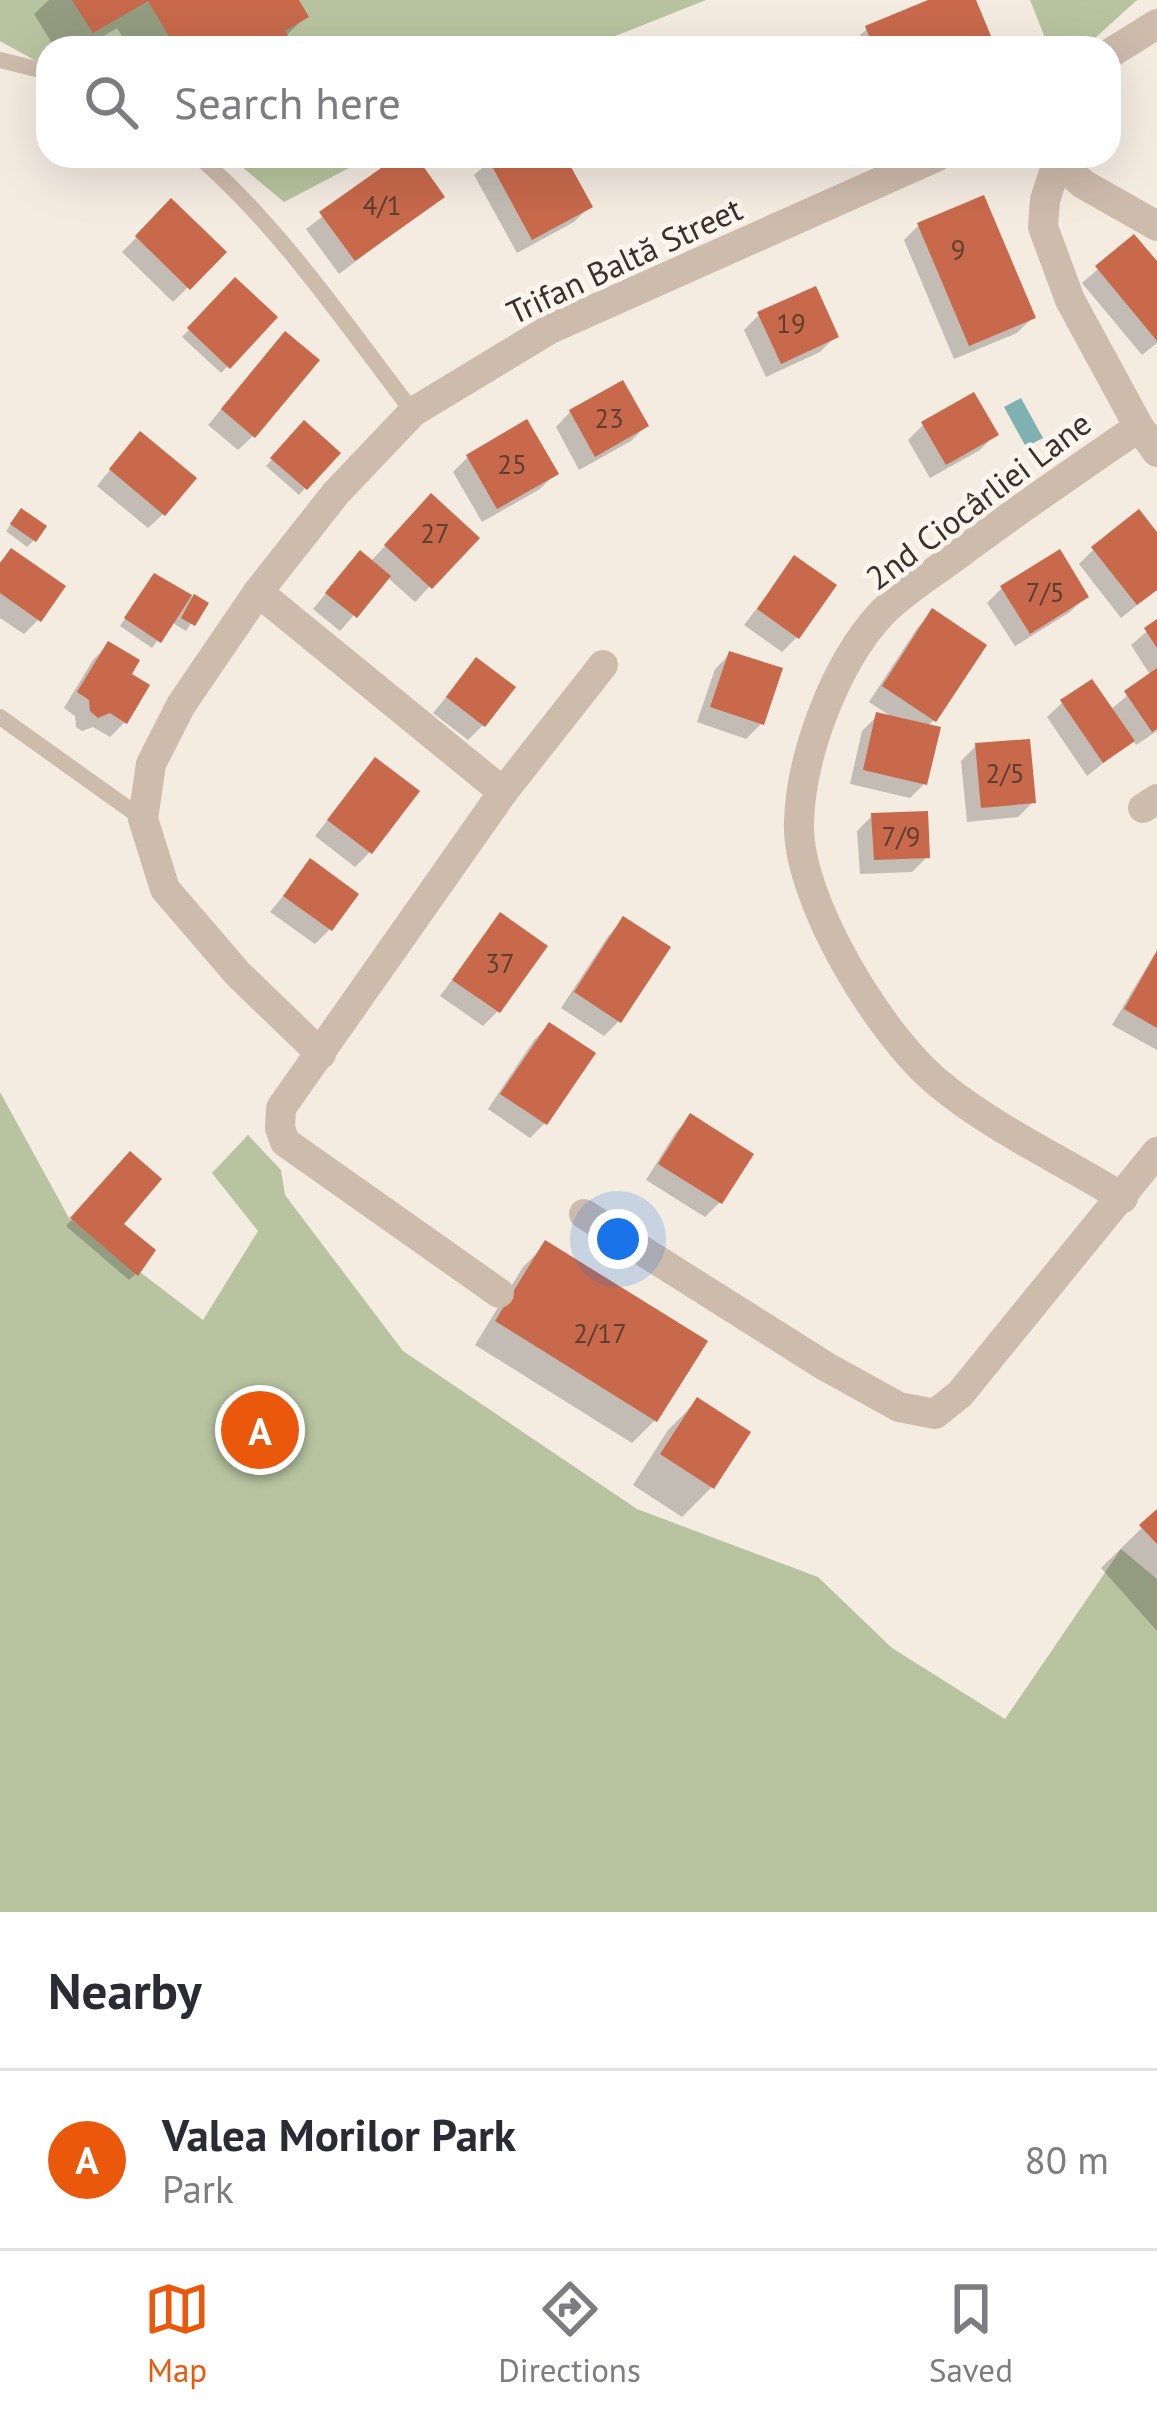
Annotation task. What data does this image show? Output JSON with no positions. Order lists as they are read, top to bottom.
{
  "streets": {
    "street": ["Trifan Baltă Street", "2nd Ciocârliei Lane"]
  },
  "house_numbers": [
    "4/1",
    "9",
    "19",
    "23",
    "25",
    "27",
    "7/5",
    "2/5",
    "7/9",
    "37",
    "2/17"
  ],
  "page": {
    "search": "Search here",
    "pins": "A",
    "heading": "Nearby",
    "list": [
      {
        "mark": "A",
        "name": "Valea Morilor Park",
        "note": "Park",
        "value": "80 m"
      }
    ],
    "nav": ["Map", "Directions", "Saved"]
  }
}
